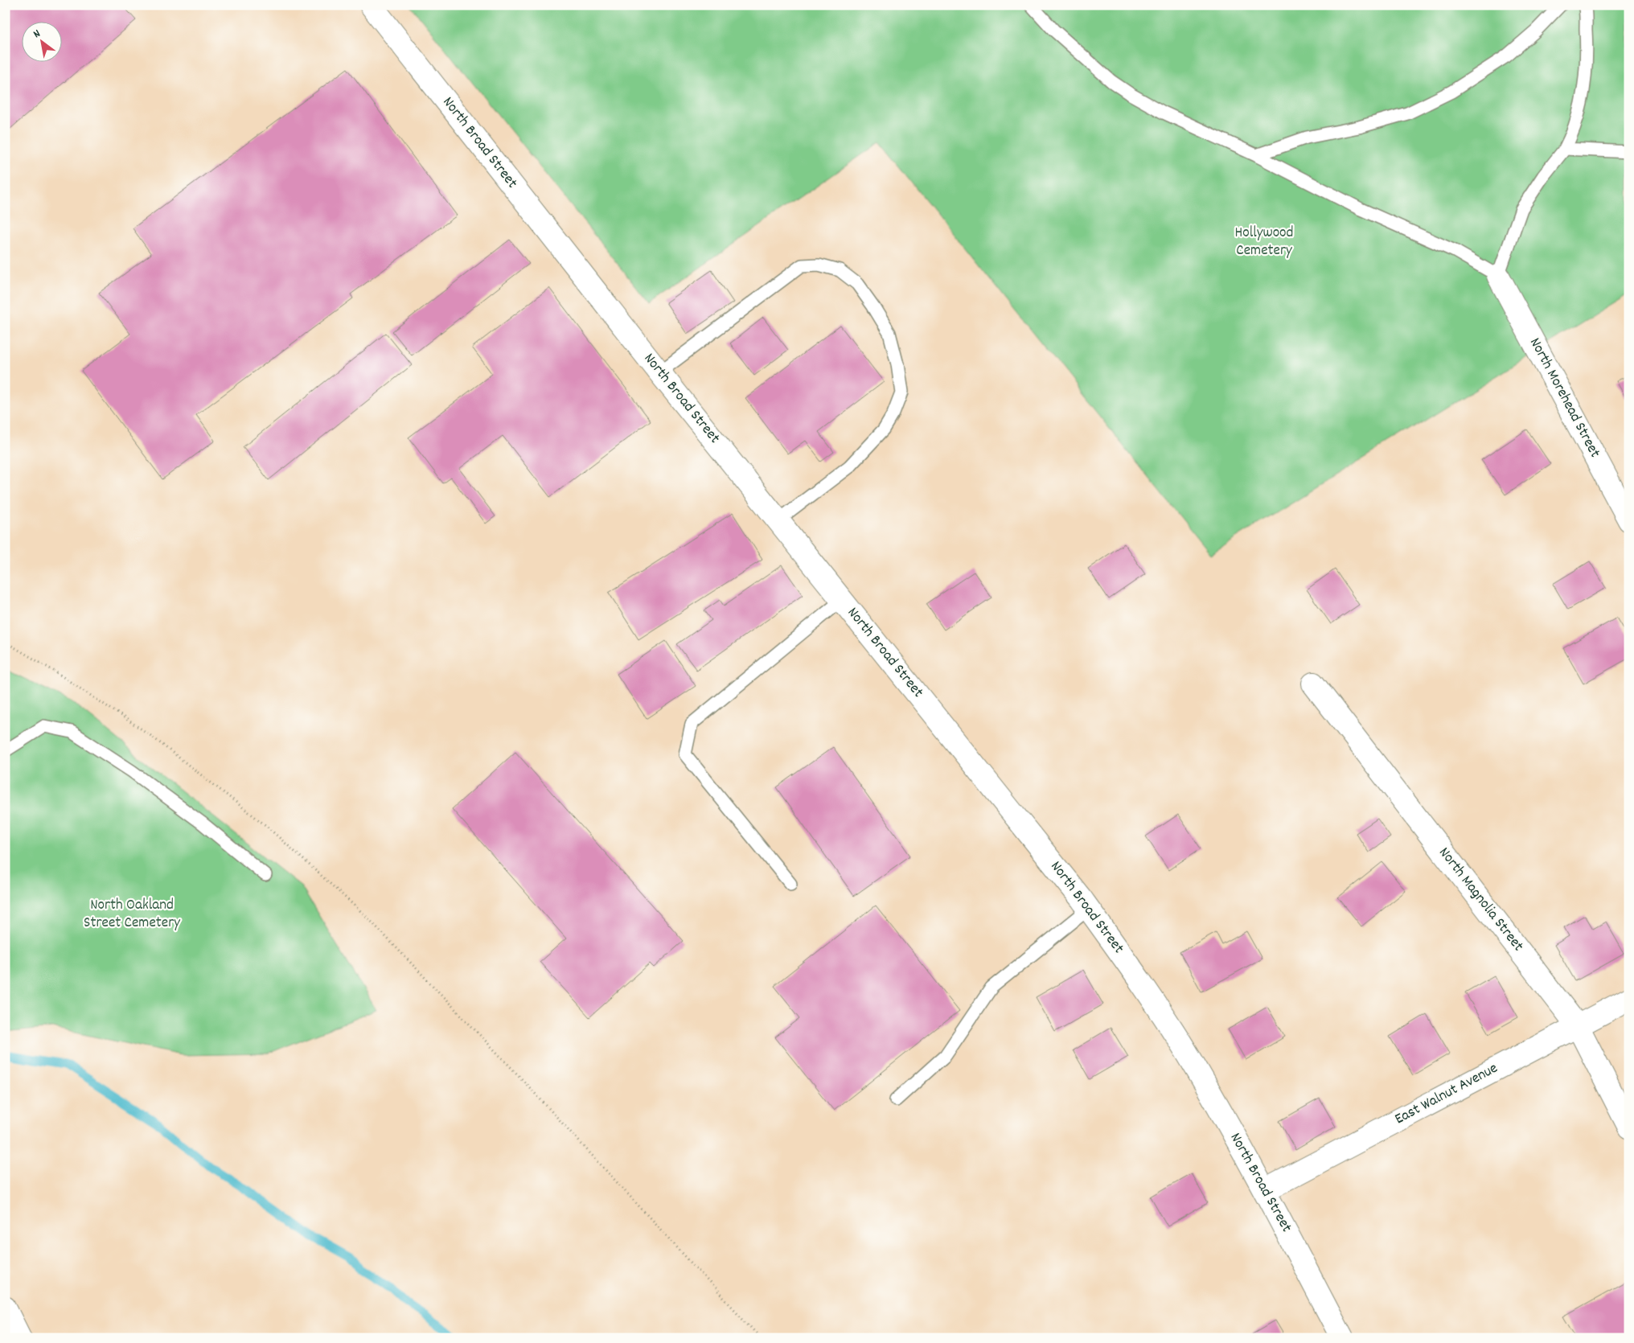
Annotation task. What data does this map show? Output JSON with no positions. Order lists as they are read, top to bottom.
{
  "streets": {
    "street": [
      "North Broad Street",
      "North Morehead Street",
      "North Magnolia Street",
      "East Walnut Avenue"
    ]
  },
  "crossings": [
    ["North Broad Street", "East Walnut Avenue"],
    ["North Magnolia Street", "East Walnut Avenue"]
  ],
  "parks": ["Hollywood Cemetery", "North Oakland Street Cemetery"],
  "north": "top left"
}
